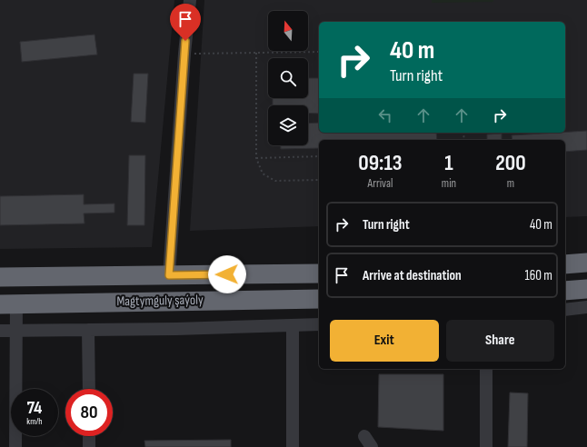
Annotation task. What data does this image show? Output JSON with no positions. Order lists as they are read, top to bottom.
{
  "streets": {
    "highway": ["Magtymguly şaýoly"]
  },
  "north": "top",
  "page": {
    "turn": ["40 m", "Turn right"],
    "eta": [
      "09:13",
      "Arrival",
      "1",
      "min",
      "200",
      "m"
    ],
    "list": [
      {
        "name": "Turn right",
        "value": "40 m"
      },
      {
        "name": "Arrive at destination",
        "value": "160 m"
      }
    ],
    "buttons": ["Exit", "Share"],
    "speed": "74 km/h",
    "limit": "80"
  }
}
